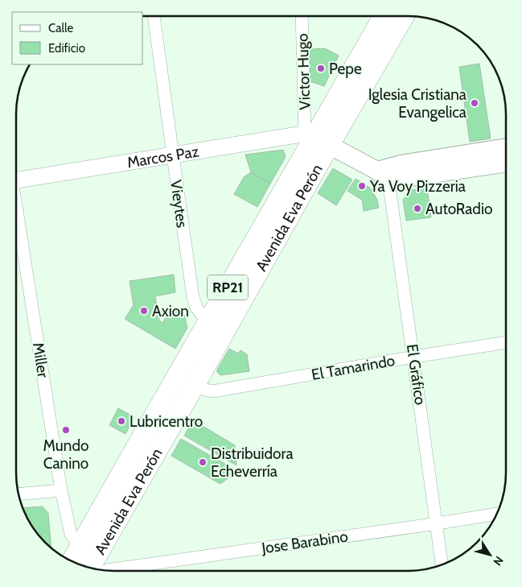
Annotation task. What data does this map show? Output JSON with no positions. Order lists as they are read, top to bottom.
{
  "streets": {
    "main road": ["Avenida Eva Perón", "RP21"],
    "street": [
      "Victor Hugo",
      "Marcos Paz",
      "Vieytes",
      "Miller",
      "El Tamarindo",
      "El Gráfico",
      "Jose Barabino"
    ]
  },
  "crossings": [
    ["Victor Hugo", "Marcos Paz"],
    ["Victor Hugo", "Avenida Eva Perón"],
    ["Marcos Paz", "Vieytes"],
    ["Marcos Paz", "Avenida Eva Perón"],
    ["Vieytes", "Avenida Eva Perón"],
    ["Avenida Eva Perón", "Miller"],
    ["Avenida Eva Perón", "El Tamarindo"],
    ["Avenida Eva Perón", "Jose Barabino"],
    ["El Tamarindo", "El Gráfico"],
    ["El Gráfico", "Jose Barabino"]
  ],
  "places": [
    "Pepe",
    "Iglesia Cristiana Evangelica",
    "Ya Voy Pizzeria",
    "AutoRadio",
    "Axion",
    "Lubricentro",
    "Mundo Canino",
    "Distribuidora Echeverría"
  ],
  "legend": ["Calle", "Edificio"],
  "north": "bottom right"
}
